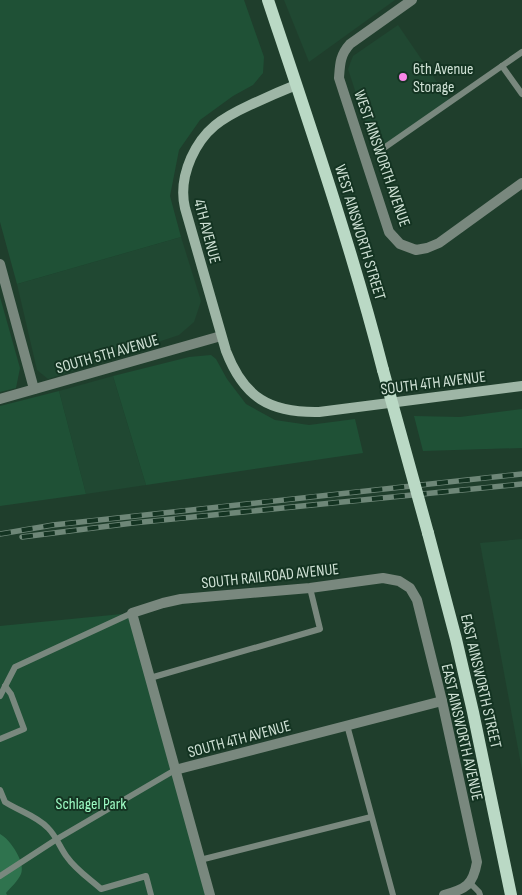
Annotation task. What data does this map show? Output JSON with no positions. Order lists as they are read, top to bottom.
{
  "streets": {
    "main road": ["WEST AINSWORTH STREET", "EAST AINSWORTH STREET"],
    "street": [
      "WEST AINSWORTH AVENUE",
      "4TH AVENUE",
      "SOUTH 5TH AVENUE",
      "SOUTH 4TH AVENUE",
      "SOUTH RAILROAD AVENUE",
      "EAST AINSWORTH AVENUE"
    ]
  },
  "crossings": [
    ["4TH AVENUE", "WEST AINSWORTH STREET"],
    ["4TH AVENUE", "SOUTH 5TH AVENUE"],
    ["4TH AVENUE", "SOUTH 4TH AVENUE"],
    ["WEST AINSWORTH STREET", "EAST AINSWORTH STREET"],
    ["SOUTH 4TH AVENUE", "EAST AINSWORTH AVENUE"],
    ["SOUTH RAILROAD AVENUE", "EAST AINSWORTH AVENUE"]
  ],
  "parks": ["Schlagel Park"],
  "places": ["6th Avenue Storage"]
}
